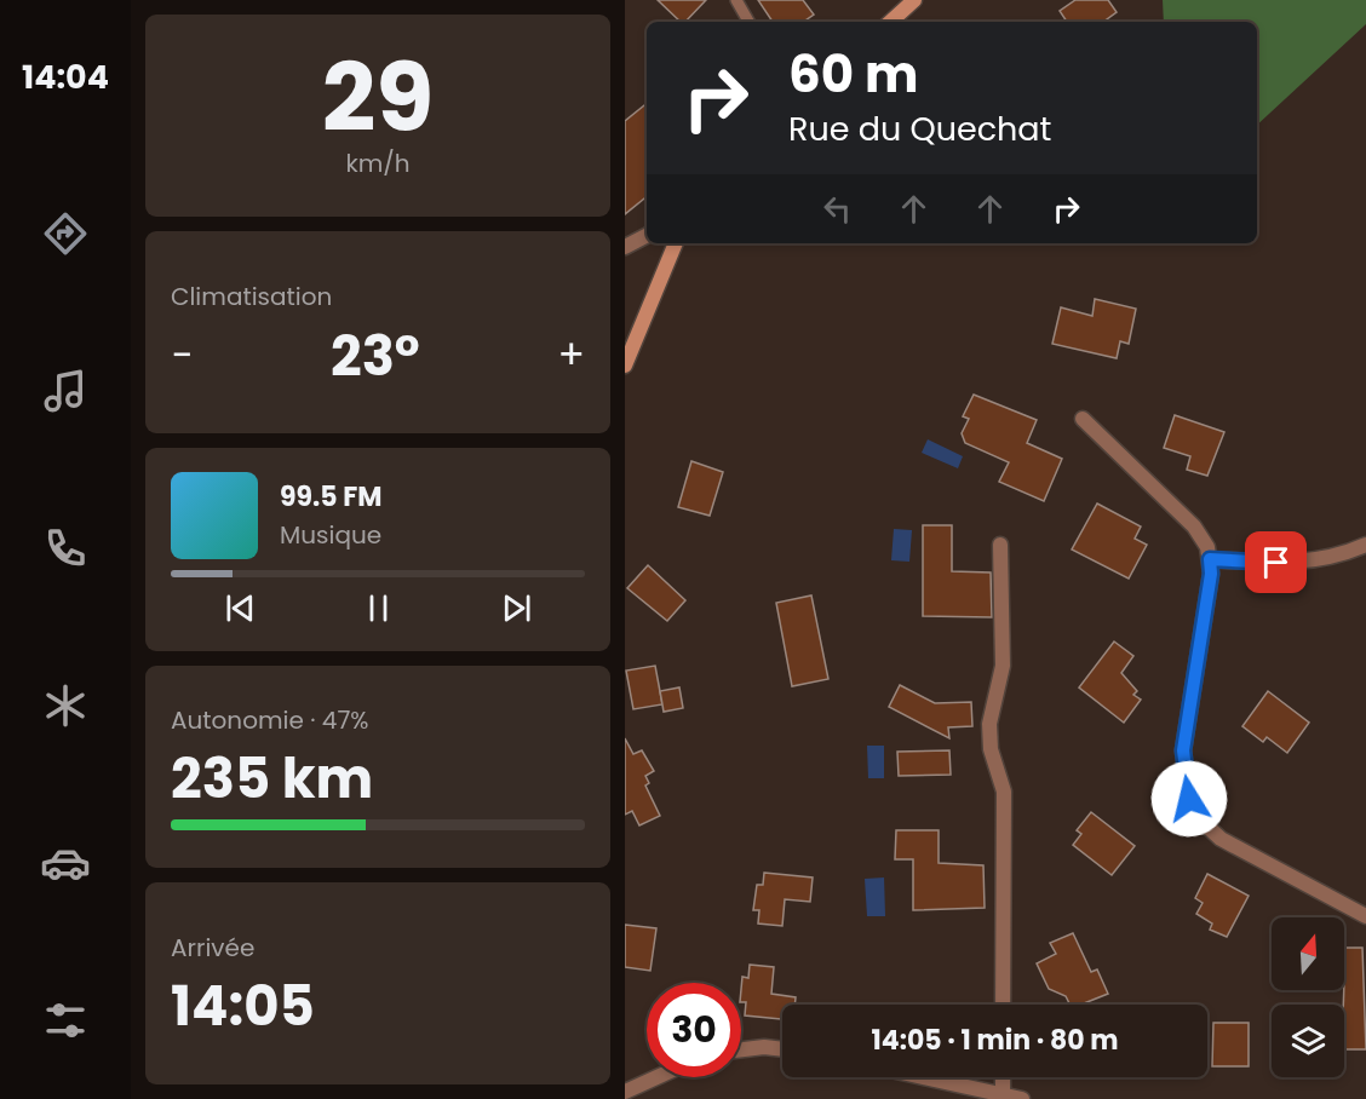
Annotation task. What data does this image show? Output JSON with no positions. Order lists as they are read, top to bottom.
{
  "north": "top",
  "page": {
    "tabs": "14:04",
    "tile": [
      ["29", "km/h"],
      "Climatisation",
      ["Autonomie · 47%", "235 km"],
      ["Arrivée", "14:05"]
    ],
    "turn": ["60 m", "Rue du Quechat"],
    "heat": ["−", "23°", "+"],
    "song": ["99.5 FM", "Musique"],
    "limit": "30",
    "trip": "14:05 · 1 min · 80 m"
  }
}
